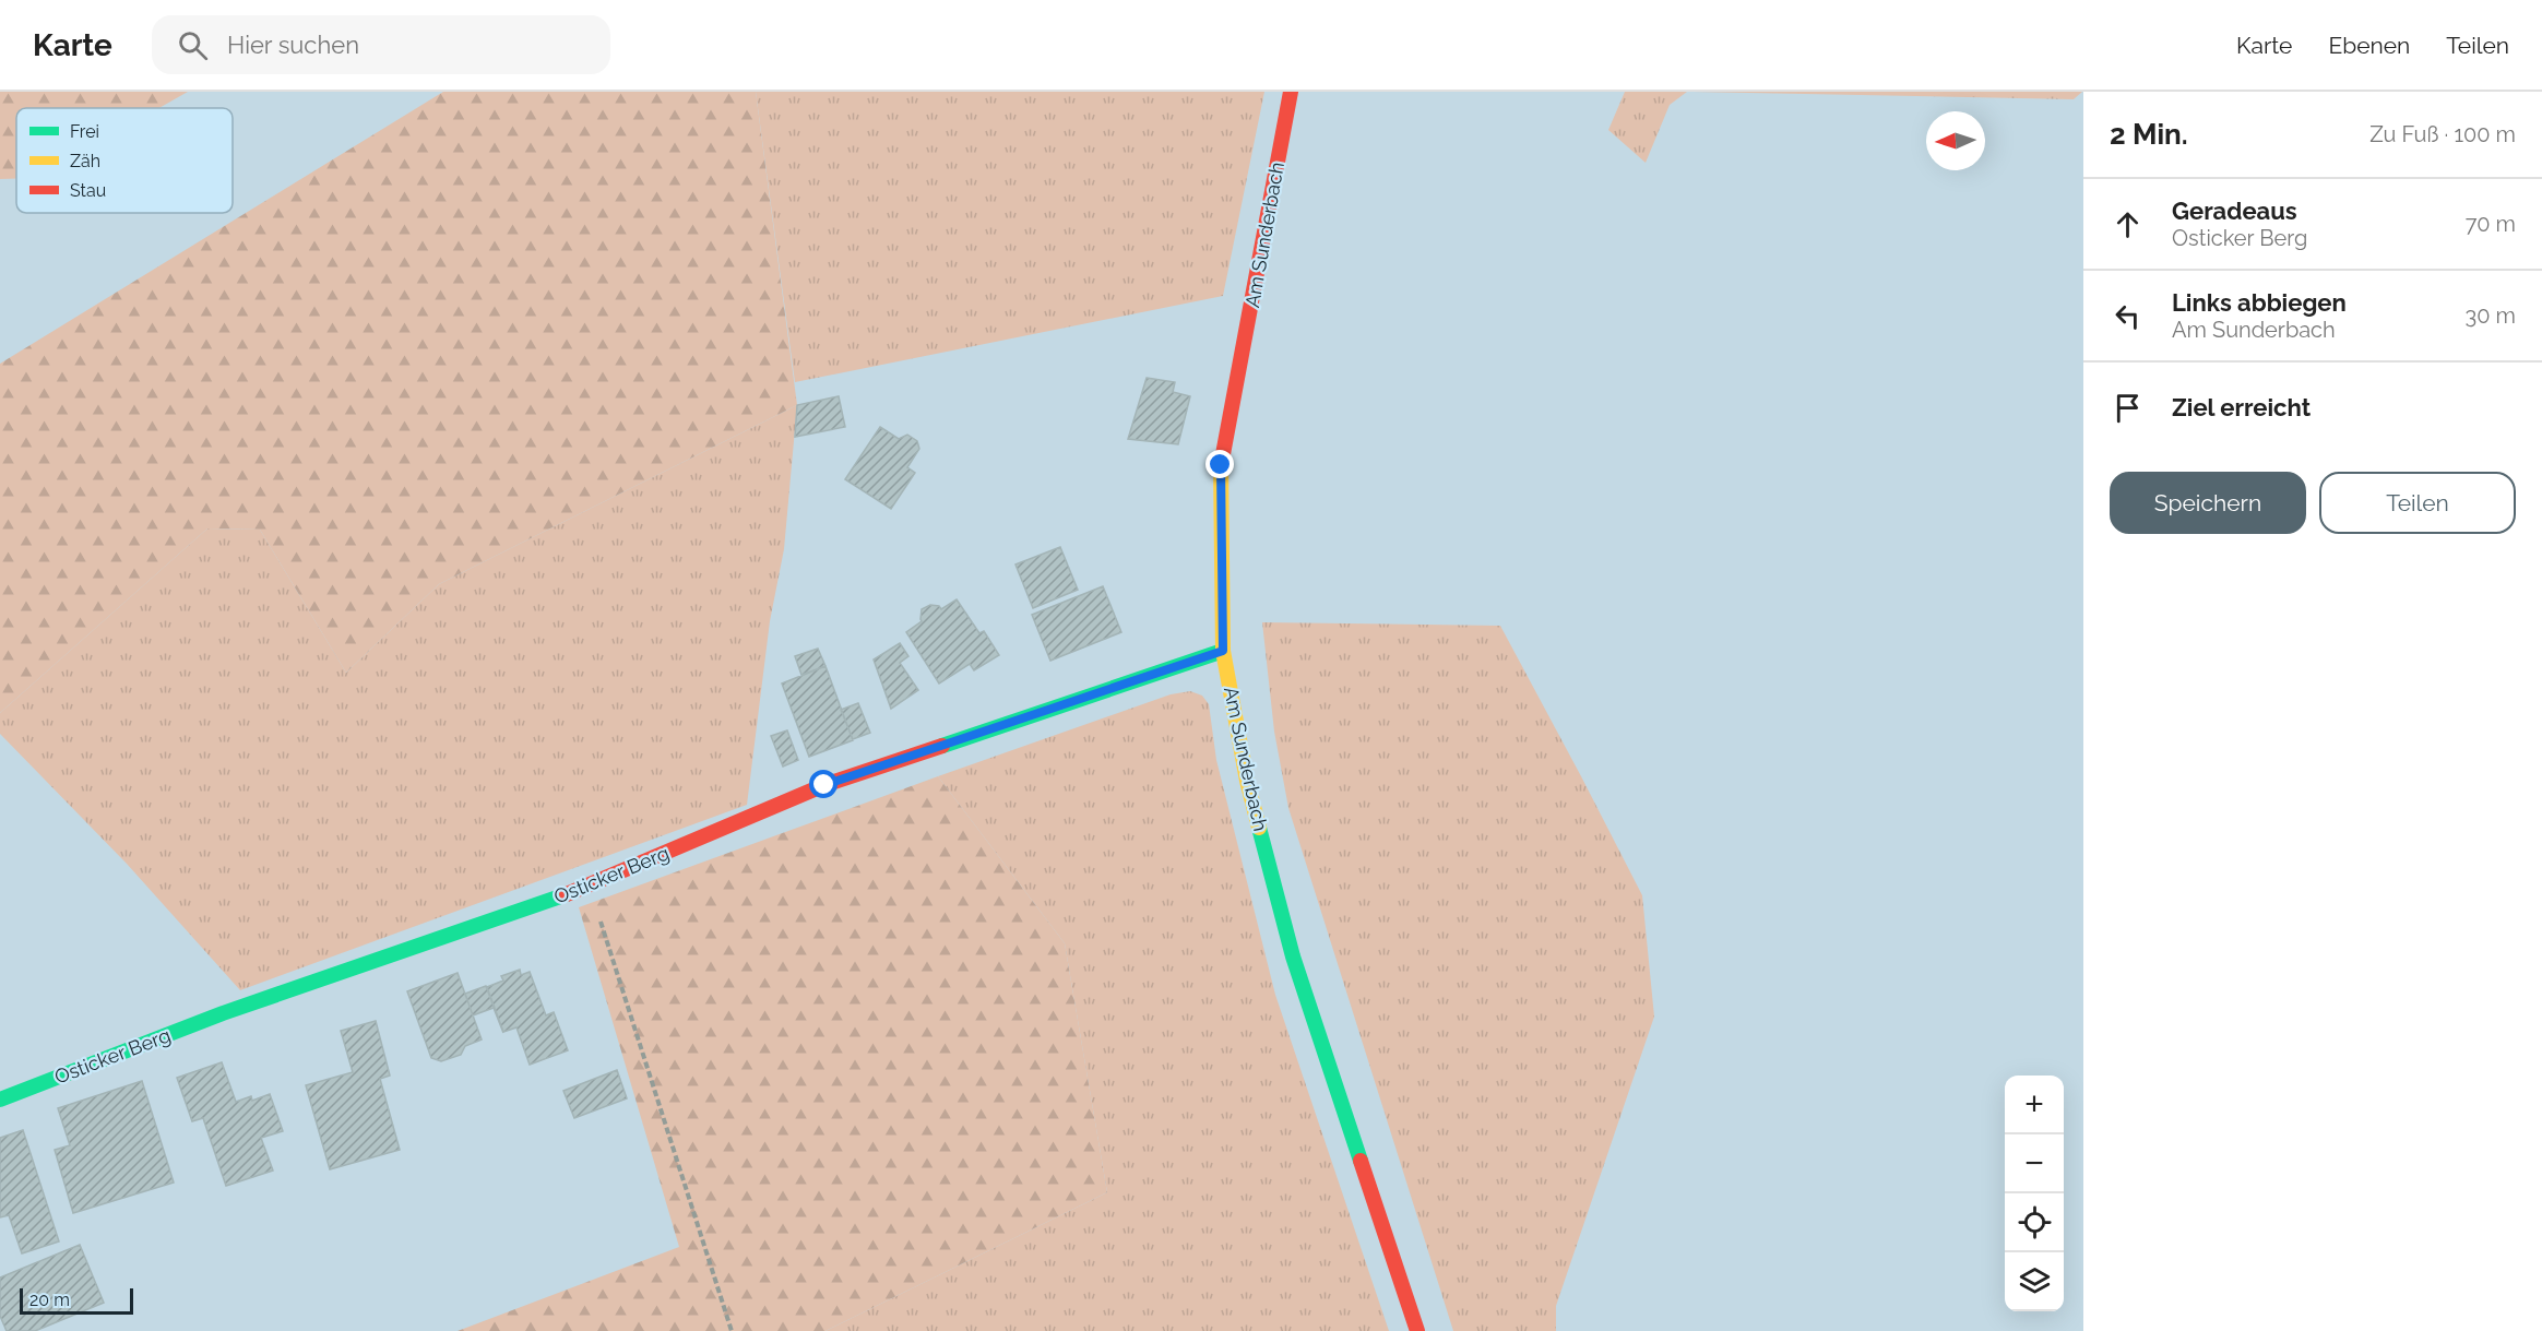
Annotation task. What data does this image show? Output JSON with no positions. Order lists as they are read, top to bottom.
{
  "streets": {
    "street": ["Am Sunderbach", "Osticker Berg"]
  },
  "crossings": [
    ["Am Sunderbach", "Osticker Berg"]
  ],
  "legend": ["Frei", "Zäh", "Stau"],
  "scale_bar": "20 m",
  "north": "left",
  "page": {
    "header": "Karte",
    "search": "Hier suchen",
    "nav": ["Karte", "Ebenen", "Teilen"],
    "heading": ["2 Min.", "Zu Fuß · 100 m"],
    "list": [
      ["Geradeaus", "Osticker Berg", "70 m"],
      ["Links abbiegen", "Am Sunderbach", "30 m"],
      "Ziel erreicht"
    ],
    "buttons": ["Speichern", "Teilen"],
    "map_buttons": ["+", "−"],
    "scale": "20 m"
  }
}
